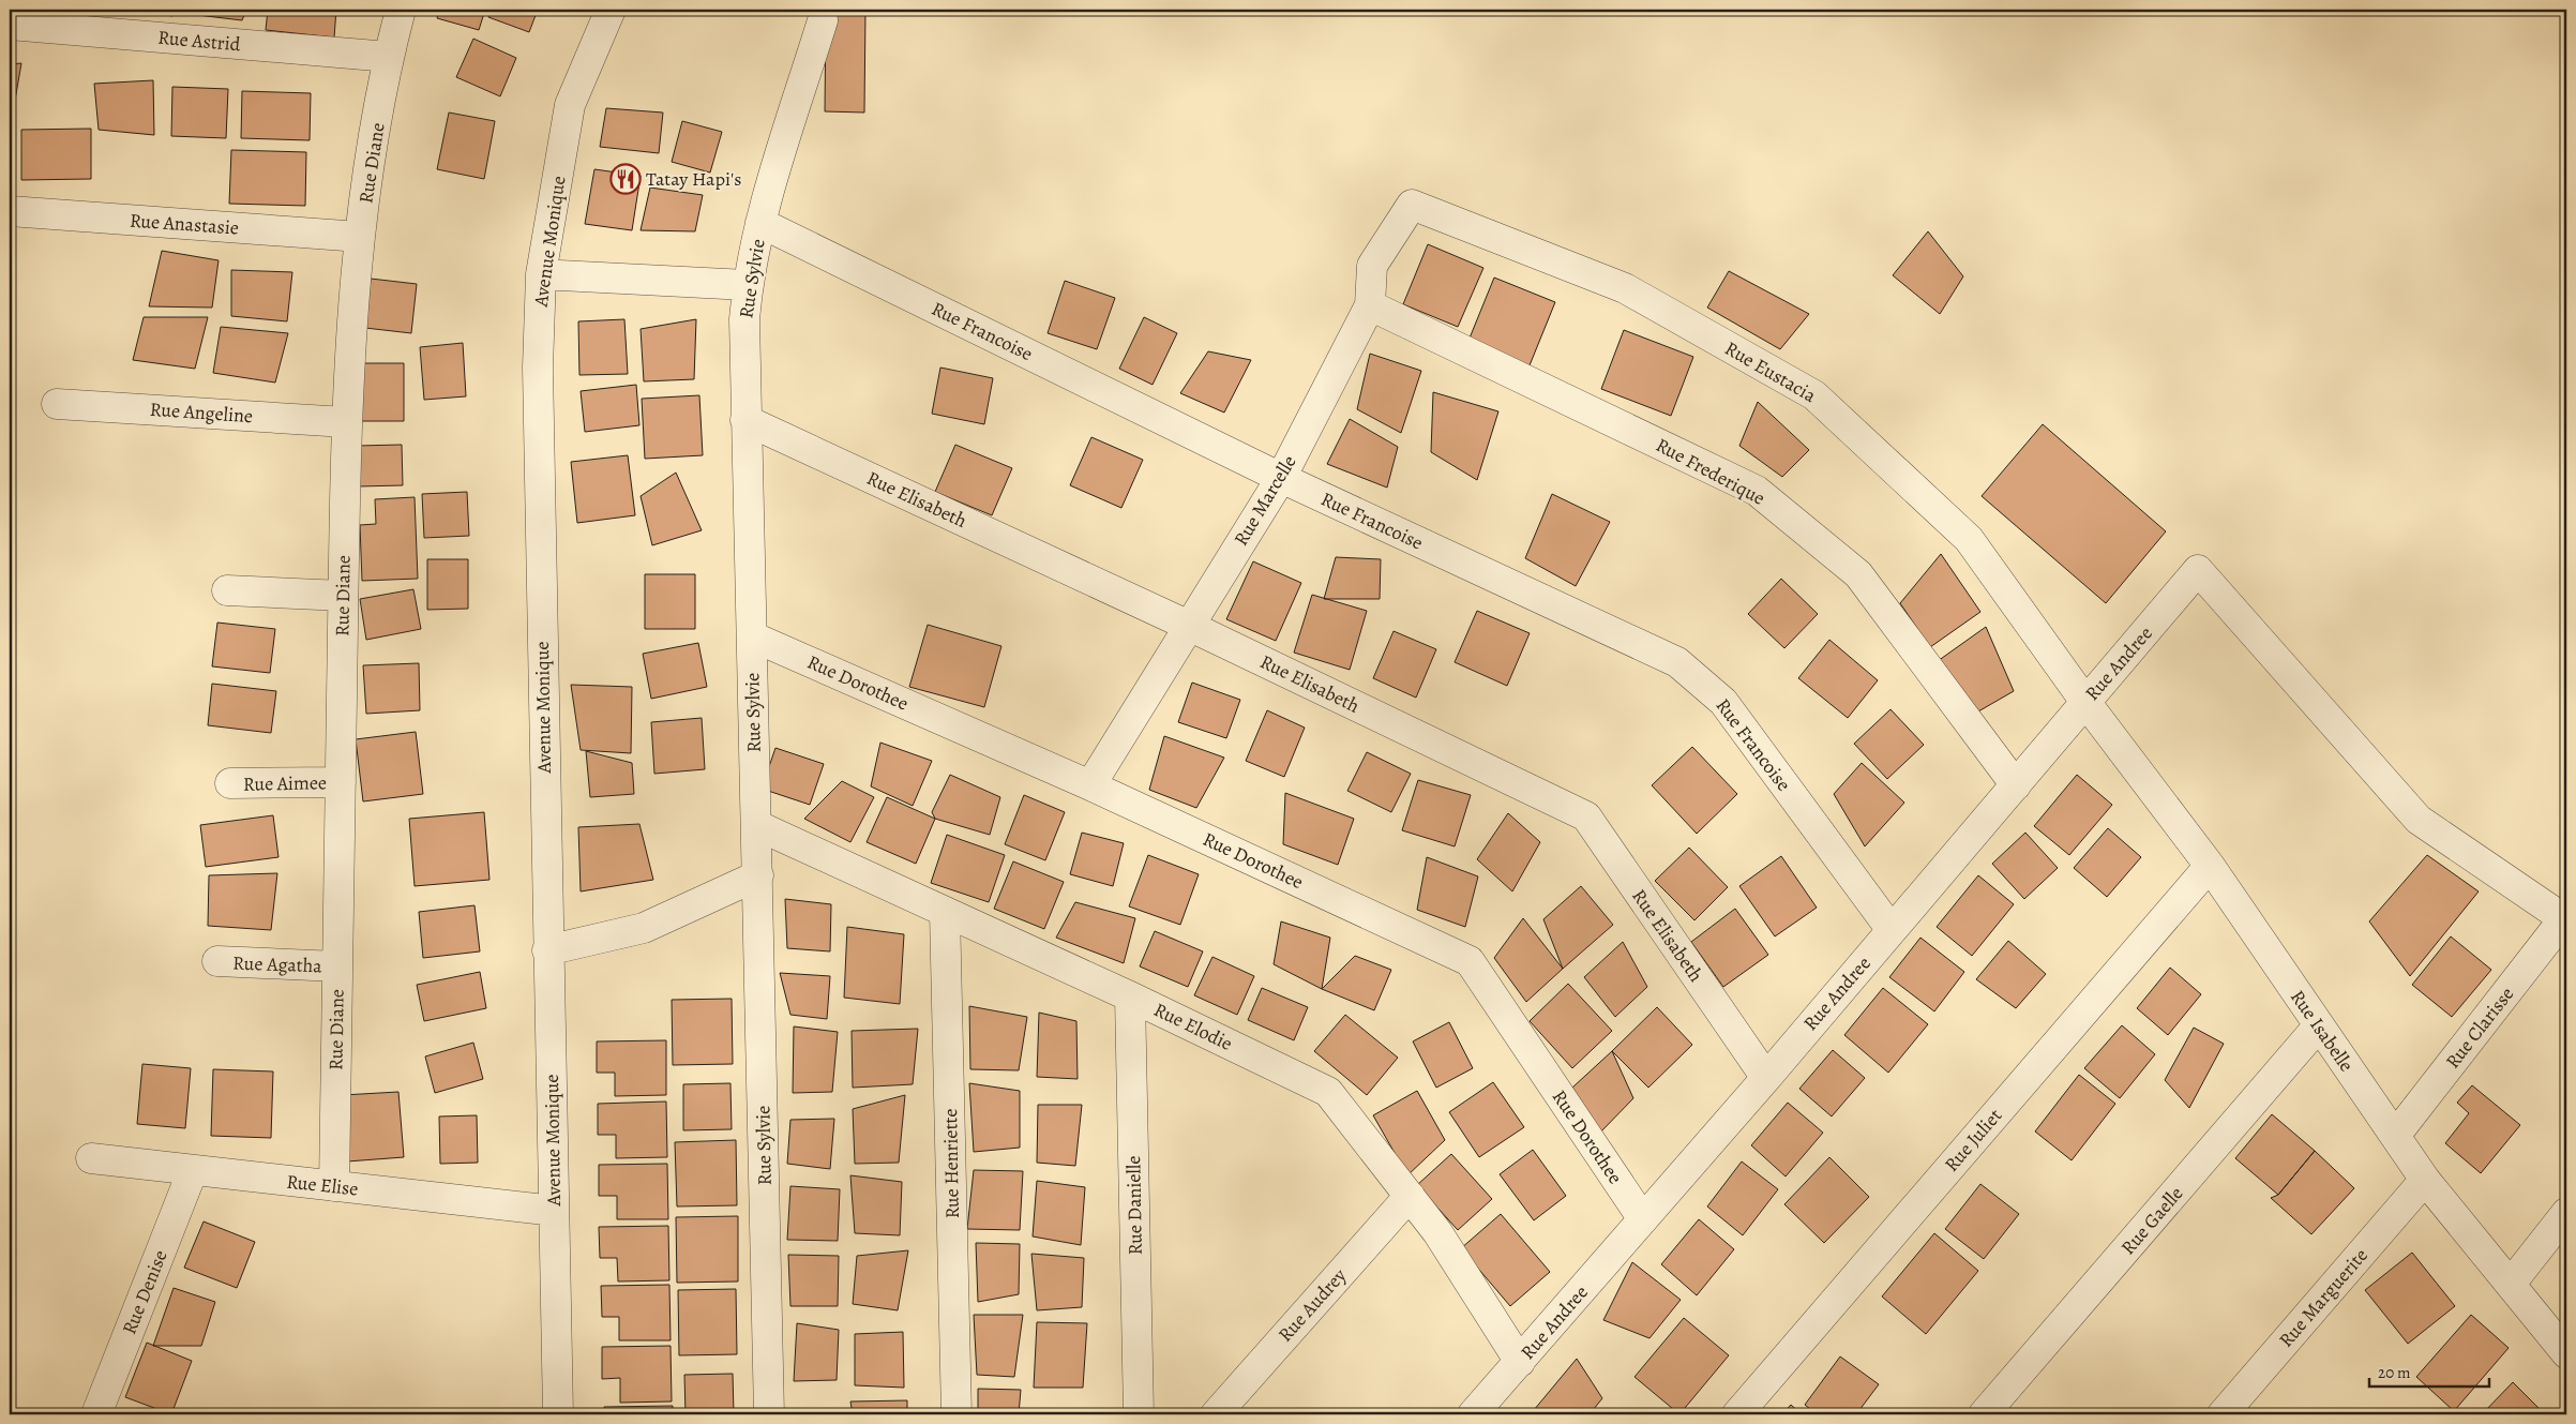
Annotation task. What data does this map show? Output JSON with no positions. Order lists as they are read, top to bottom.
{
  "streets": {
    "street": [
      "Rue Astrid",
      "Rue Diane",
      "Rue Anastasie",
      "Avenue Monique",
      "Rue Sylvie",
      "Rue Francoise",
      "Rue Eustacia",
      "Rue Angeline",
      "Rue Frederique",
      "Rue Elisabeth",
      "Rue Marcelle",
      "Rue Andree",
      "Rue Dorothee",
      "Rue Aimee",
      "Rue Agatha",
      "Rue Elodie",
      "Rue Clarisse",
      "Rue Isabelle",
      "Rue Juliet",
      "Rue Henriette",
      "Rue Elise",
      "Rue Danielle",
      "Rue Gaelle",
      "Rue Denise",
      "Rue Marguerite",
      "Rue Audrey"
    ]
  },
  "crossings": [
    ["Rue Astrid", "Rue Diane"],
    ["Rue Diane", "Rue Anastasie"],
    ["Rue Diane", "Rue Angeline"],
    ["Rue Diane", "Rue Aimee"],
    ["Rue Diane", "Rue Agatha"],
    ["Rue Diane", "Rue Elise"],
    ["Avenue Monique", "Rue Elise"],
    ["Rue Sylvie", "Rue Francoise"],
    ["Rue Sylvie", "Rue Elisabeth"],
    ["Rue Sylvie", "Rue Dorothee"],
    ["Rue Sylvie", "Rue Elodie"],
    ["Rue Francoise", "Rue Marcelle"],
    ["Rue Francoise", "Rue Andree"],
    ["Rue Eustacia", "Rue Marcelle"],
    ["Rue Eustacia", "Rue Andree"],
    ["Rue Eustacia", "Rue Isabelle"],
    ["Rue Frederique", "Rue Marcelle"],
    ["Rue Frederique", "Rue Andree"],
    ["Rue Elisabeth", "Rue Marcelle"],
    ["Rue Elisabeth", "Rue Andree"],
    ["Rue Marcelle", "Rue Dorothee"],
    ["Rue Andree", "Rue Dorothee"],
    ["Rue Andree", "Rue Elodie"],
    ["Rue Andree", "Rue Clarisse"],
    ["Rue Andree", "Rue Isabelle"],
    ["Rue Elodie", "Rue Henriette"],
    ["Rue Elodie", "Rue Danielle"],
    ["Rue Elodie", "Rue Audrey"],
    ["Rue Clarisse", "Rue Isabelle"],
    ["Rue Isabelle", "Rue Juliet"],
    ["Rue Isabelle", "Rue Gaelle"],
    ["Rue Isabelle", "Rue Marguerite"],
    ["Rue Elise", "Rue Denise"]
  ],
  "places": {
    "restaurant": ["Tatay Hapi's"]
  },
  "scale_bar": "20 m"
}
